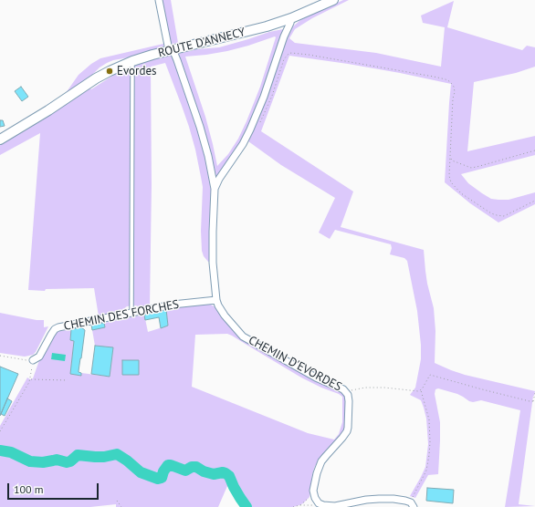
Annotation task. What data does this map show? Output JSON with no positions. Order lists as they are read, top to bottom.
{
  "streets": {
    "main road": ["ROUTE D'ANNECY"],
    "street": ["CHEMIN DES FORCHES", "CHEMIN D'EVORDES"]
  },
  "crossings": [
    ["ROUTE D'ANNECY", "CHEMIN D'EVORDES"],
    ["CHEMIN DES FORCHES", "CHEMIN D'EVORDES"]
  ],
  "places": ["Evordes"],
  "scale_bar": "100 m"
}
